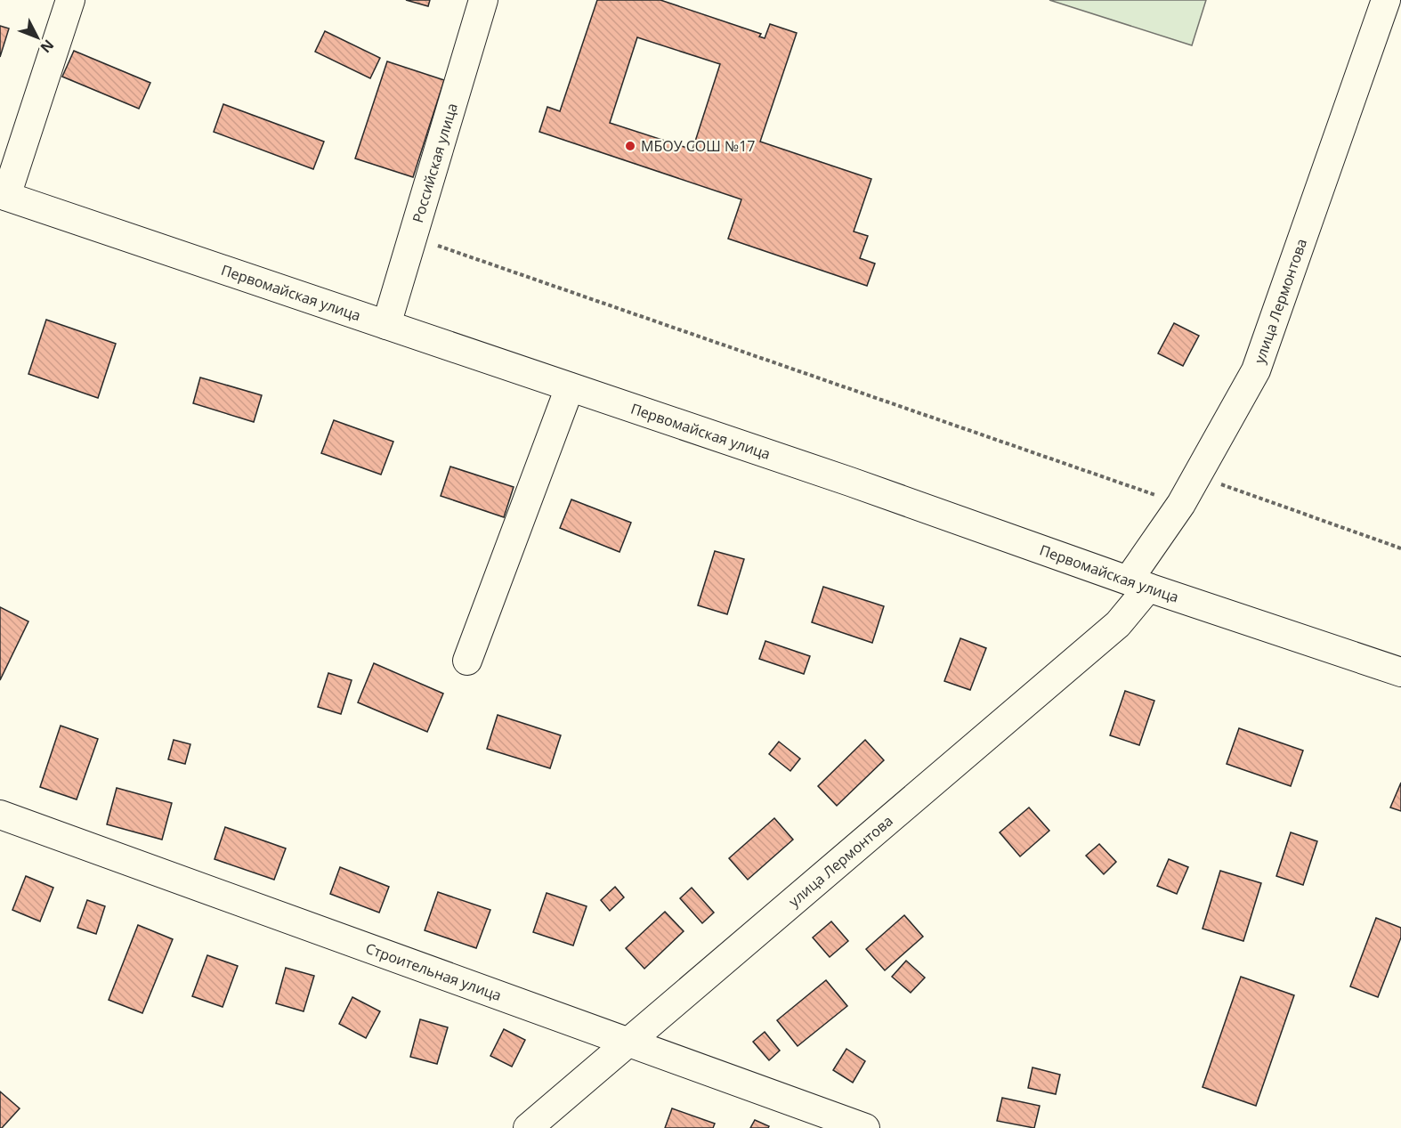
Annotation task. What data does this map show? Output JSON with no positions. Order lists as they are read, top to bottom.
{
  "streets": {
    "street": [
      "Российская улица",
      "Первомайская улица",
      "улица Лермонтова",
      "Строительная улица"
    ]
  },
  "crossings": [
    ["Российская улица", "Первомайская улица"],
    ["Первомайская улица", "улица Лермонтова"],
    ["улица Лермонтова", "Строительная улица"]
  ],
  "places": ["МБОУ СОШ №17"],
  "north": "bottom right"
}
